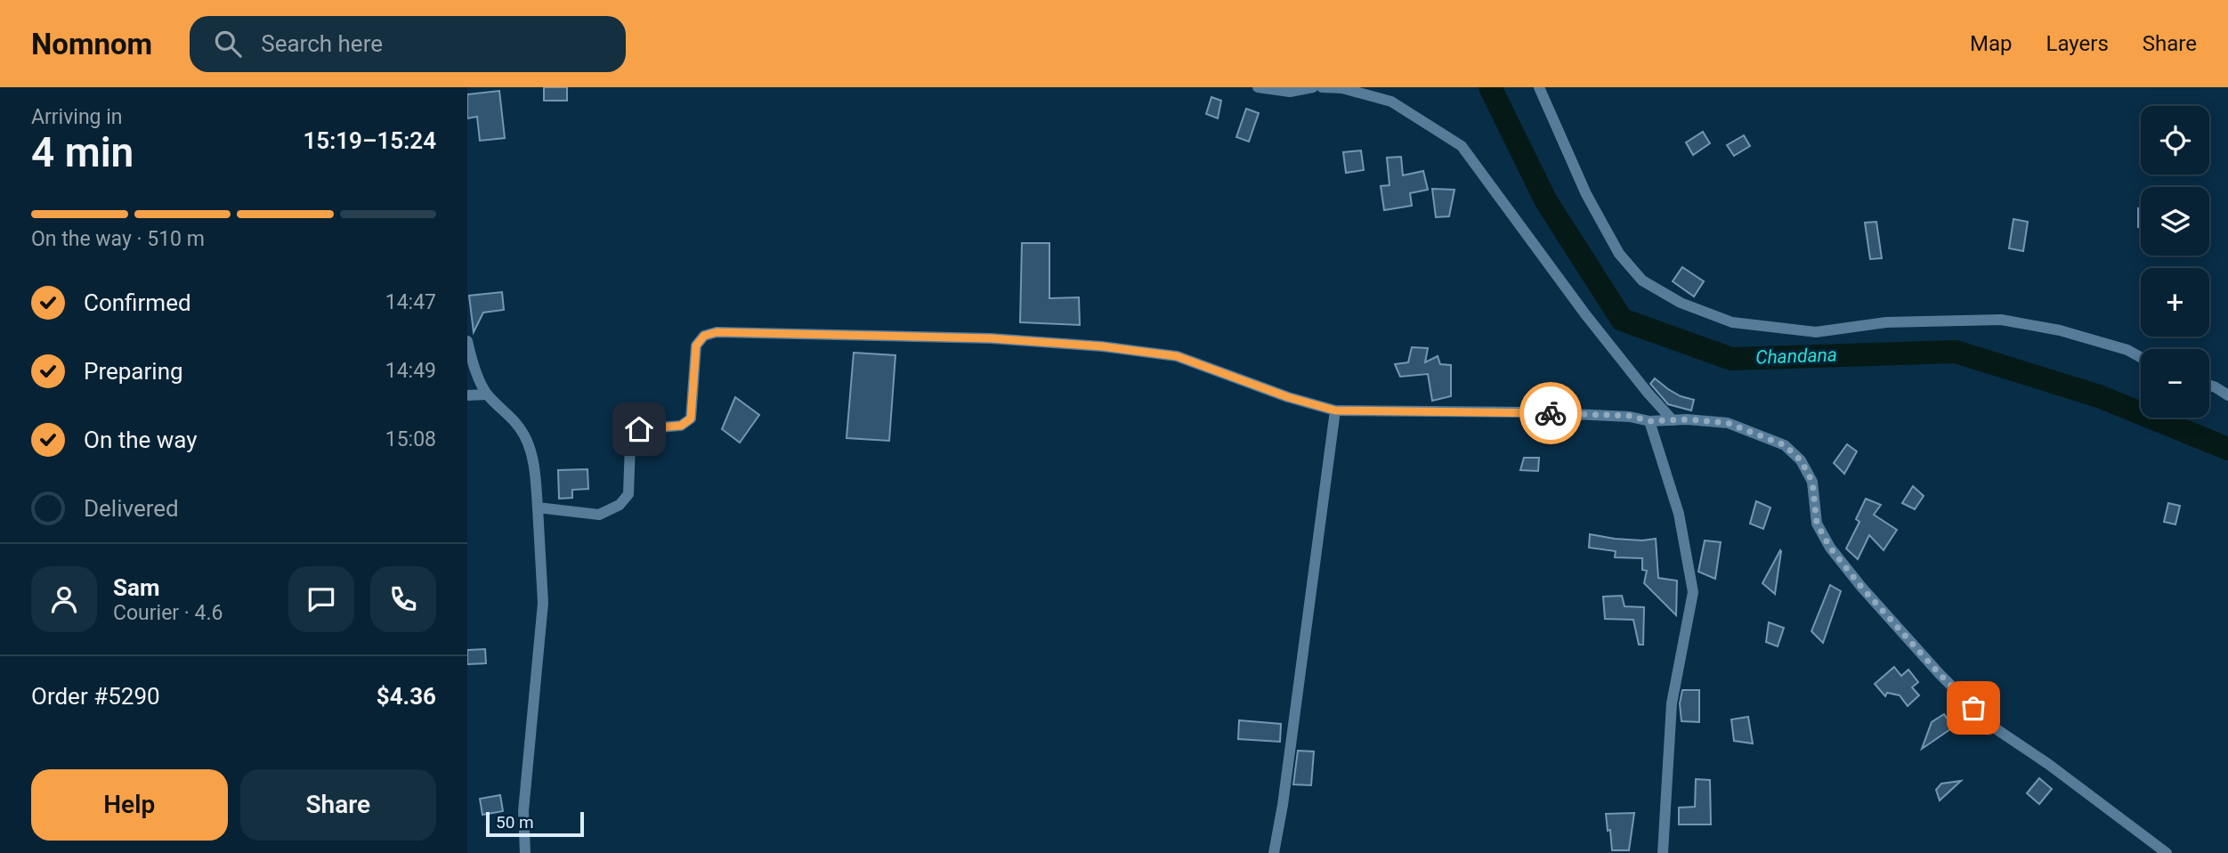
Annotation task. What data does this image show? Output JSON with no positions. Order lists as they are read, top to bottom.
{
  "water": ["Chandana"],
  "scale_bar": "50 m",
  "page": {
    "header": "Nomnom",
    "search": "Search here",
    "nav": ["Map", "Layers", "Share"],
    "heading": ["4 min", "Arriving in", "15:19–15:24"],
    "panel": [
      "Sam",
      "Courier · 4.6",
      "Order #5290",
      "$4.36"
    ],
    "map_buttons": ["+", "−"],
    "bar": "On the way · 510 m",
    "list": [
      ["Confirmed", "14:47"],
      ["Preparing", "14:49"],
      ["On the way", "15:08"],
      "Delivered"
    ],
    "buttons": ["Help", "Share"],
    "scale": "50 m"
  }
}
